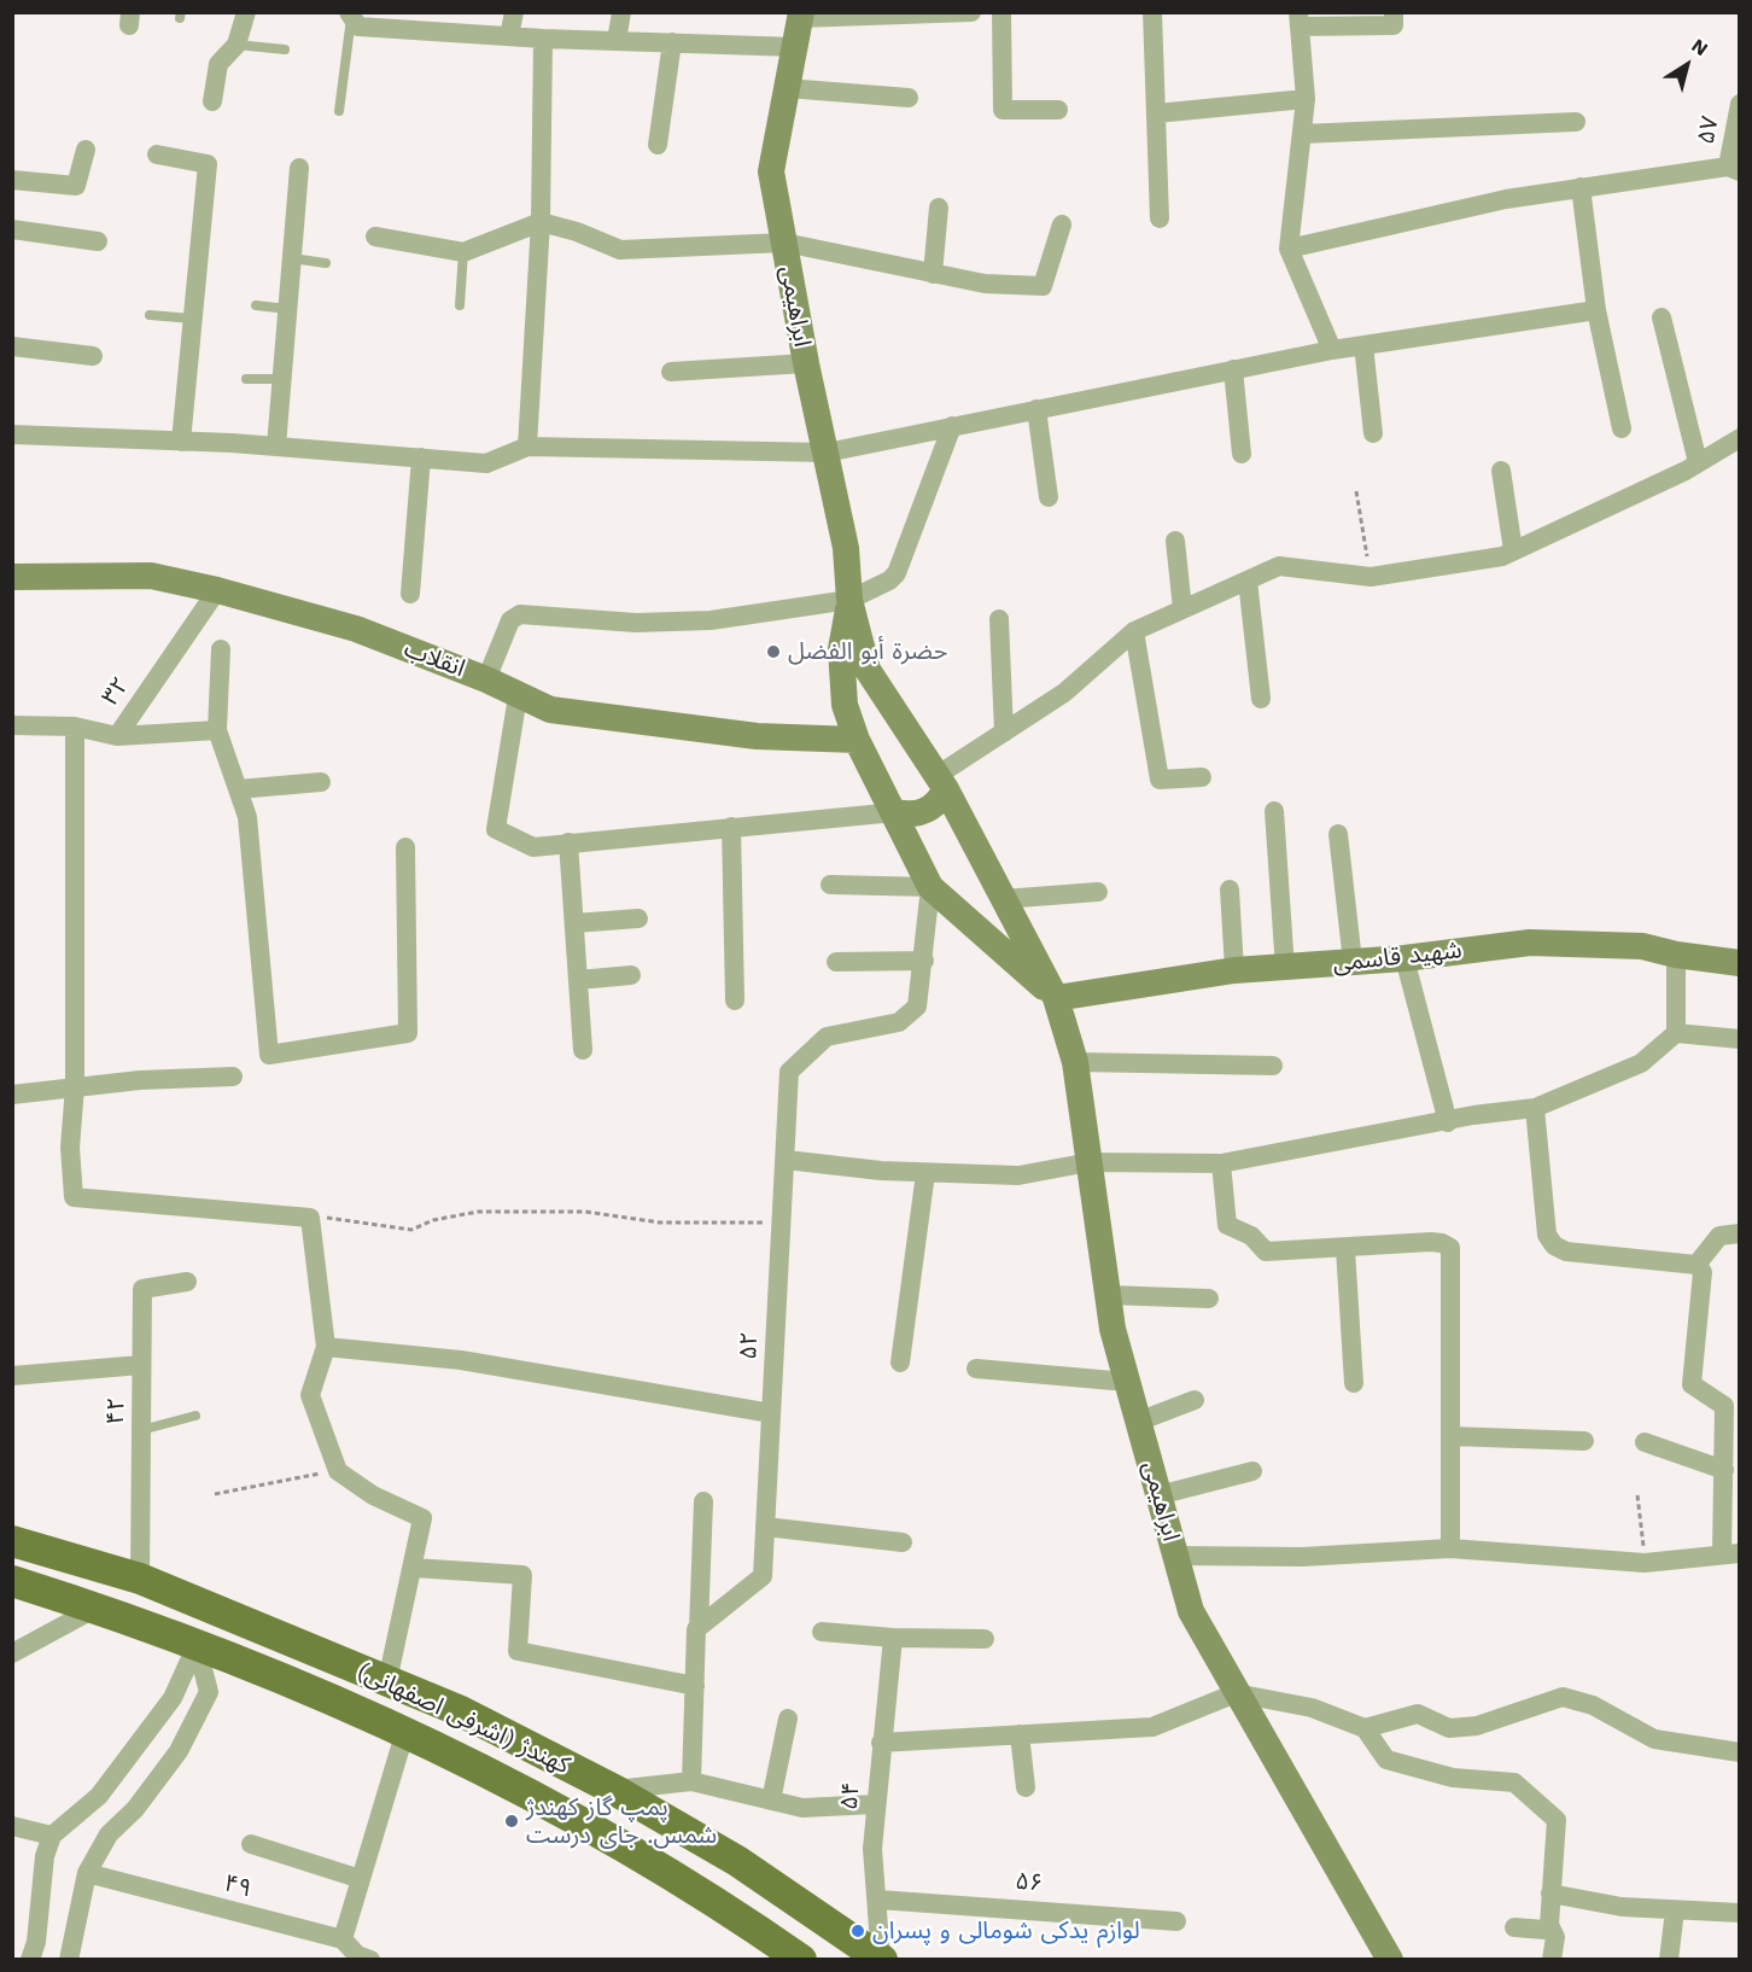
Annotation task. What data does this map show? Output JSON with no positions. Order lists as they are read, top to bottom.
{
  "streets": {
    "main road": [
      "ابراهیمی",
      "انقلاب",
      "شهید قاسمی",
      "کهندژ (اشرفی اصفهانی)"
    ],
    "street": [
      "۵۷",
      "۳۲",
      "۵۲",
      "۴۲",
      "۵۴",
      "۵۶",
      "۴۹"
    ]
  },
  "crossings": [
    ["ابراهیمی", "شهید قاسمی"],
    ["انقلاب", "۳۲"],
    ["۴۲", "کهندژ (اشرفی اصفهانی)"],
    ["کهندژ (اشرفی اصفهانی)", "۵۴"],
    ["۵۴", "۵۶"]
  ],
  "places": ["حضرة أبو الفضل", "پمپ گاز کهندژ شمس. جای درست", "لوازم یدکی شومالی و پسران"],
  "north": "top right"
}
